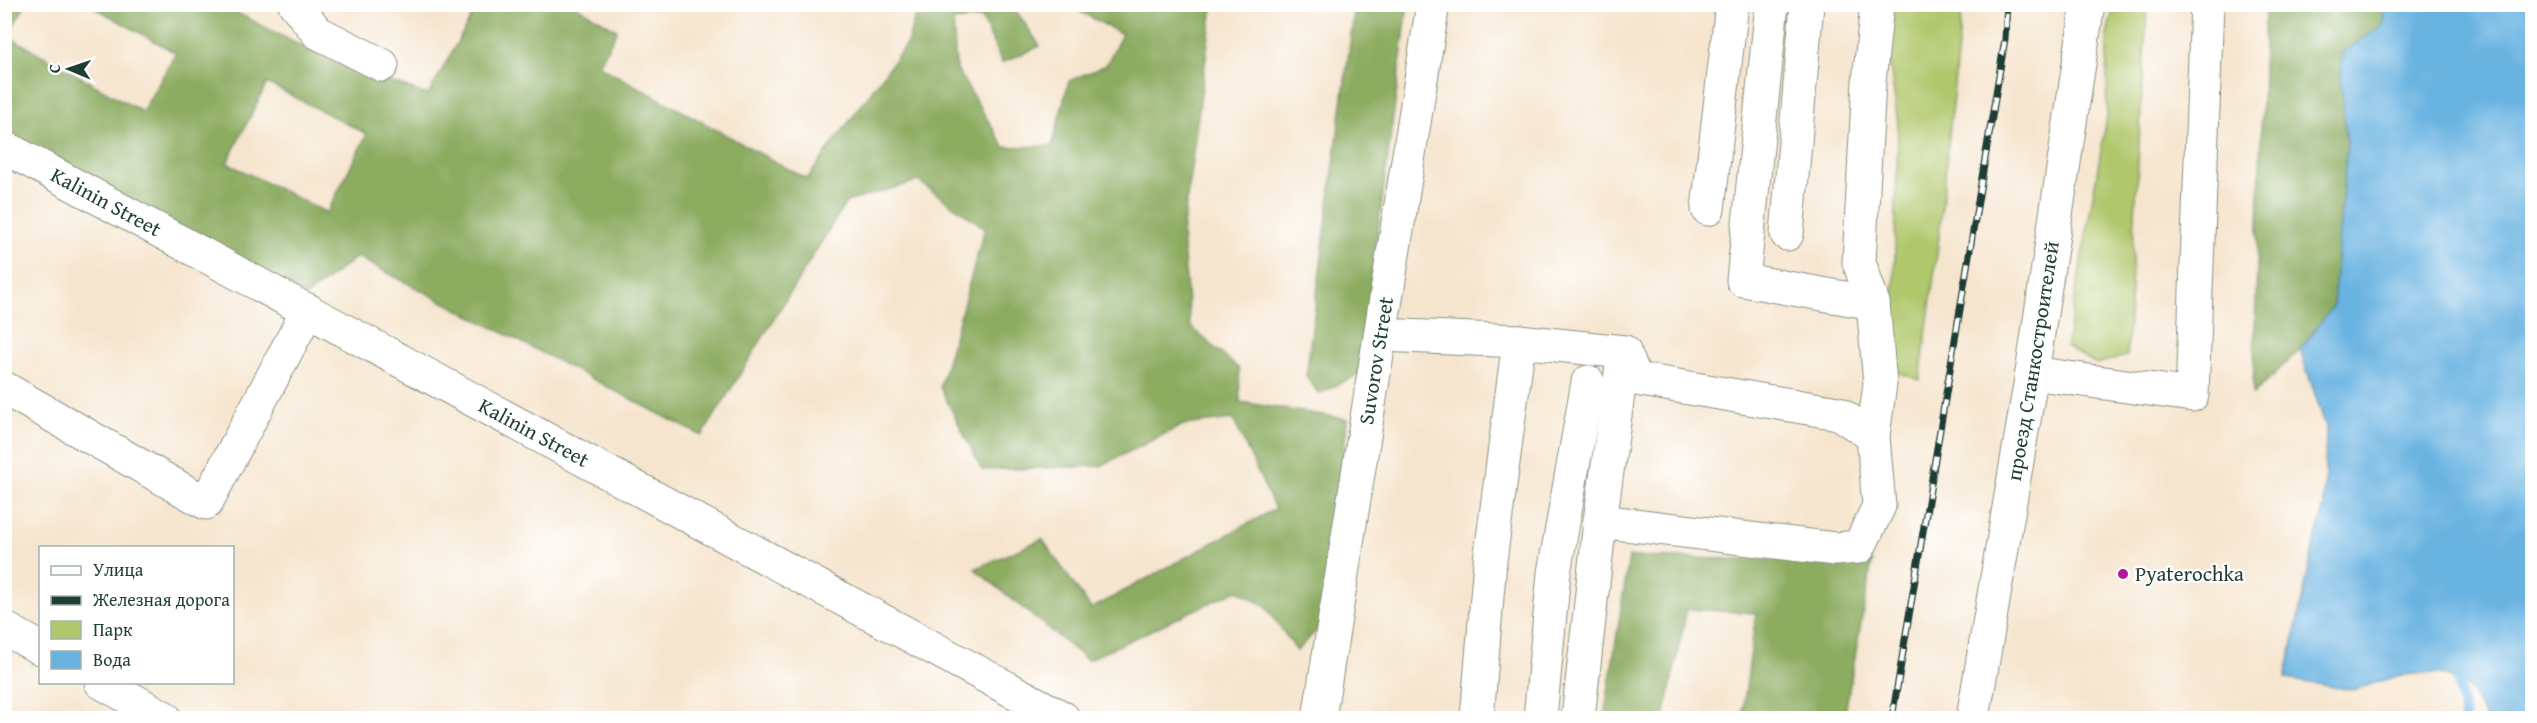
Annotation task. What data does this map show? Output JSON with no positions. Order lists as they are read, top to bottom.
{
  "streets": {
    "street": ["Kalinin Street", "Suvorov Street", "проезд Станкостроителей"]
  },
  "places": ["Pyaterochka"],
  "legend": [
    "Улица",
    "Железная дорога",
    "Парк",
    "Вода"
  ],
  "north": "left"
}
